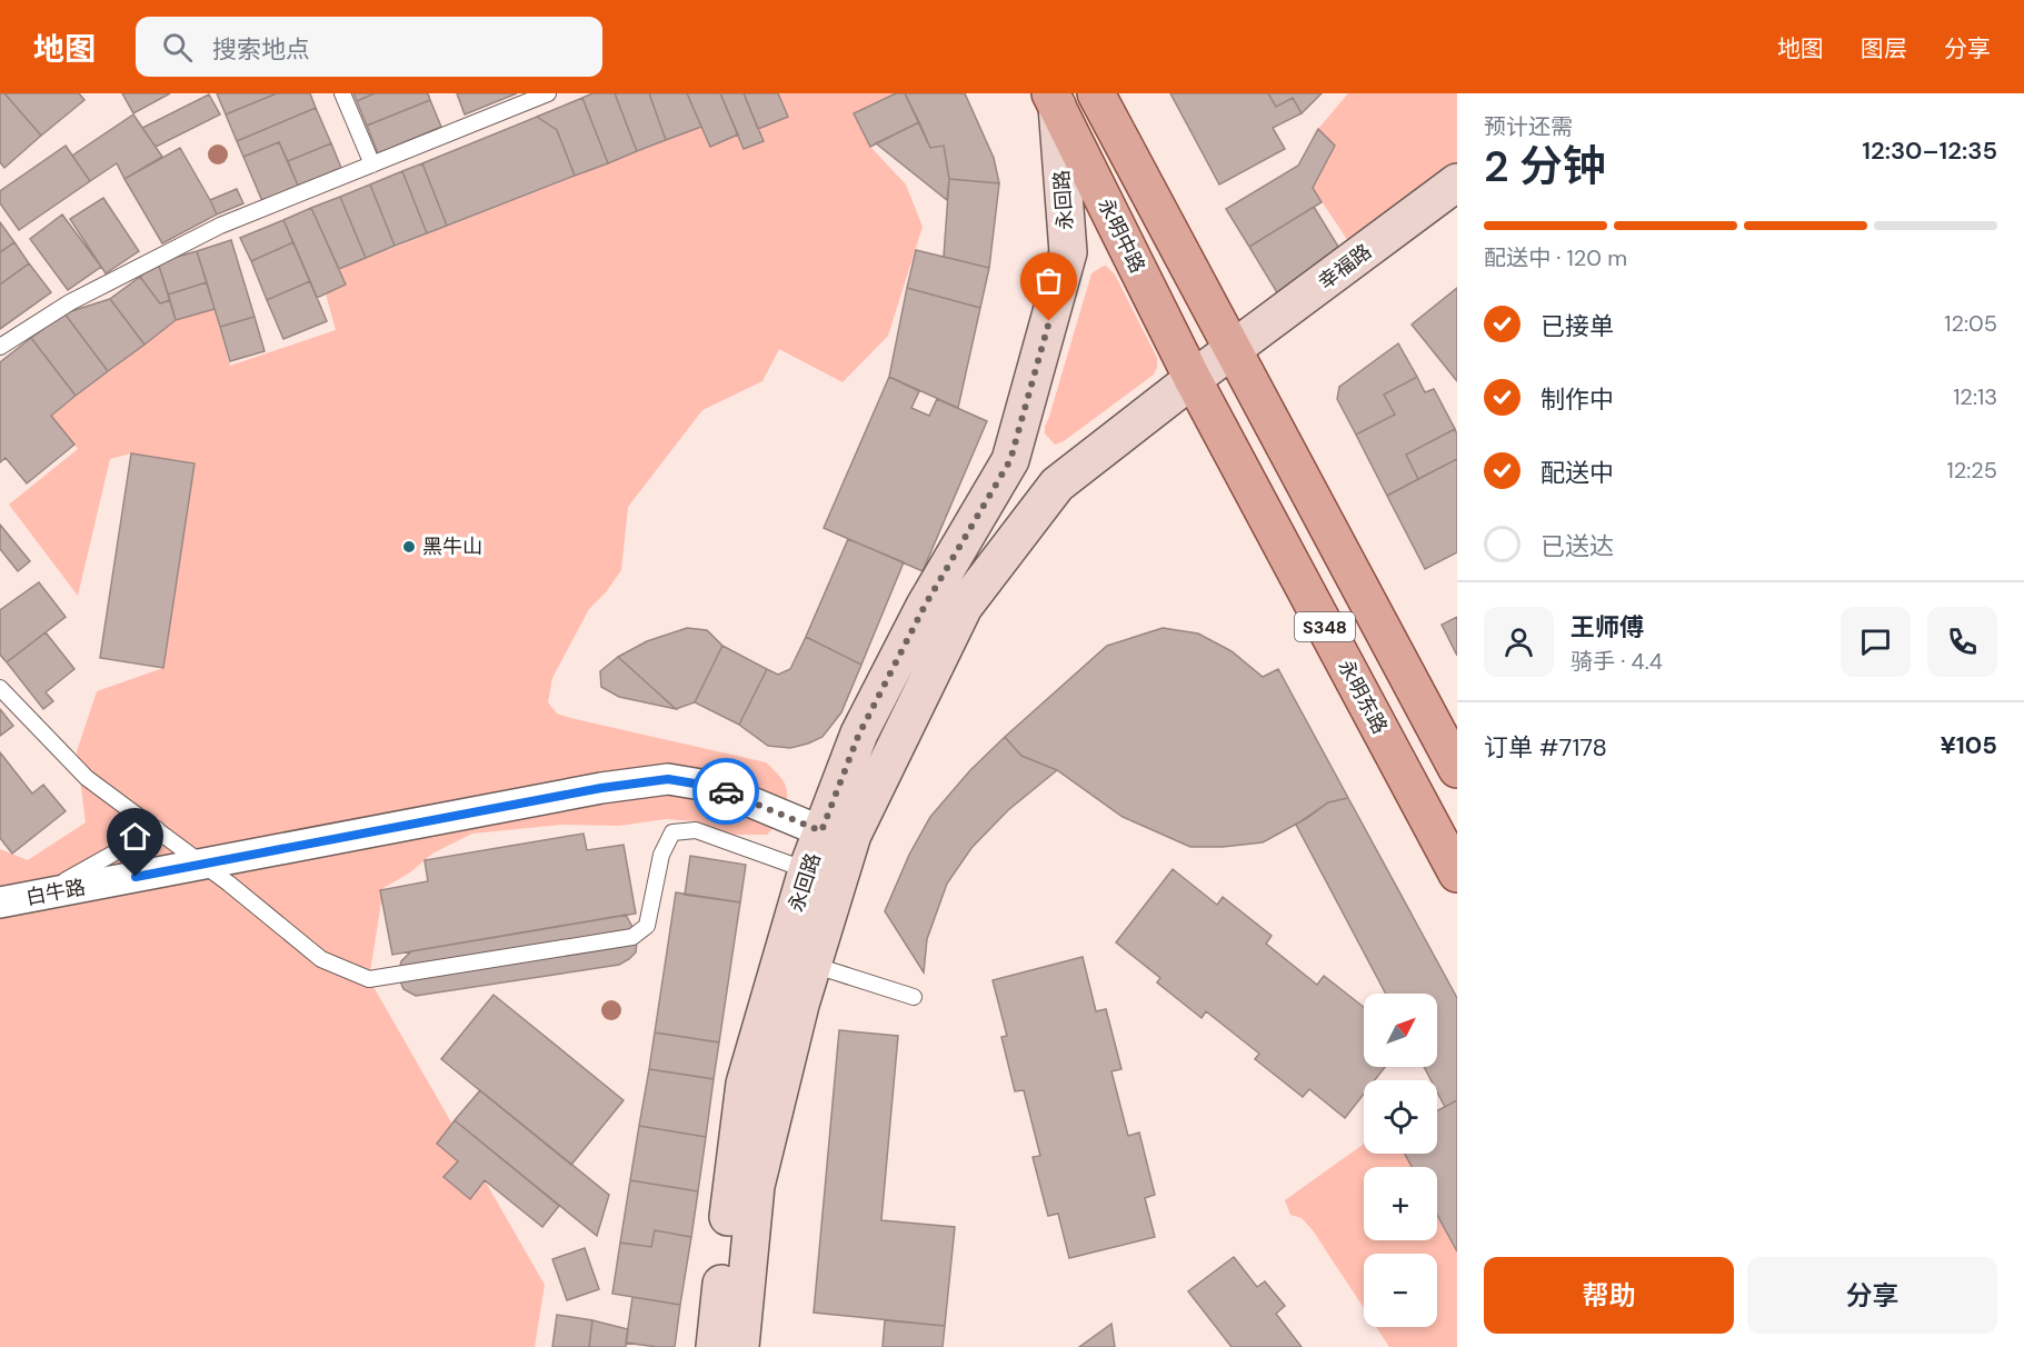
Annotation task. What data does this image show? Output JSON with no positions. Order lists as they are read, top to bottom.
{
  "streets": {
    "main road": [
      "永回路",
      "永明中路",
      "幸福路",
      "S348",
      "永明东路"
    ],
    "street": ["白牛路"]
  },
  "crossings": [
    ["永回路", "永明中路"],
    ["永回路", "幸福路"],
    ["永回路", "永明东路"],
    ["永回路", "白牛路"],
    ["永明中路", "幸福路"],
    ["永明中路", "永明东路"],
    ["幸福路", "S348"],
    ["幸福路", "永明东路"]
  ],
  "places": ["黑牛山"],
  "north": "top right",
  "page": {
    "header": "地图",
    "search": "搜索地点",
    "nav": ["地图", "图层", "分享"],
    "heading": ["2 分钟", "预计还需", "12:30–12:35"],
    "panel": [
      "王师傅",
      "骑手 · 4.4",
      "订单 #7178",
      "¥105"
    ],
    "bar": "配送中 · 120 m",
    "list": [
      ["已接单", "12:05"],
      ["制作中", "12:13"],
      ["配送中", "12:25"],
      "已送达"
    ],
    "map_buttons": ["+", "−"],
    "buttons": ["帮助", "分享"]
  }
}
